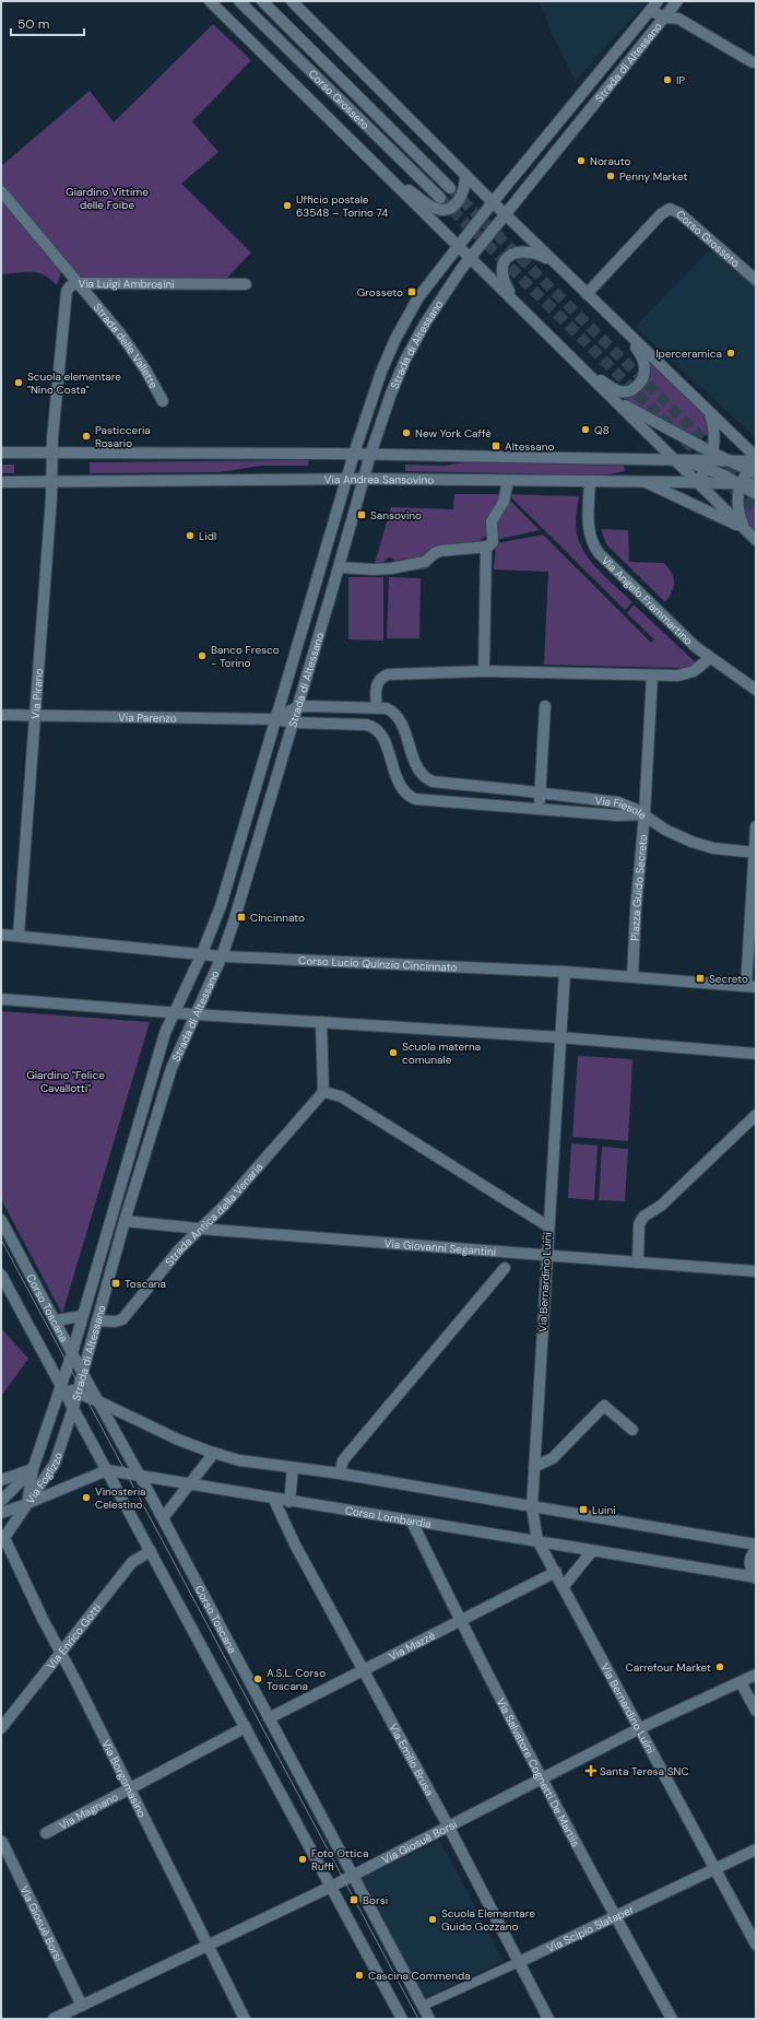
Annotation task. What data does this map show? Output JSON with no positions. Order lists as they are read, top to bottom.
{
  "streets": {
    "street": [
      "Strada di Altessano",
      "Corso Grosseto",
      "Via Luigi Ambrosini",
      "Strada delle Vallette",
      "Via Andrea Sansovino",
      "Via Angelo Frammartino",
      "Via Pirano",
      "Via Parenzo",
      "Via Fiesole",
      "Piazza Guido Secreto",
      "Corso Lucio Quinzio Cincinnato",
      "Strada Antica della Venaria",
      "Via Giovanni Segantini",
      "Via Bernardino Luini",
      "Corso Toscana",
      "Via Foglizzo",
      "Corso Lombardia",
      "Via Enrico Gotti",
      "Via Mazzè",
      "Via Emilio Brusa",
      "Via Salvatore Cognetti De Martiis",
      "Via Borgomasino",
      "Via Magnano",
      "Via Giosuè Borsi",
      "Via Scipio Slataper"
    ]
  },
  "crossings": [
    ["Strada di Altessano", "Corso Grosseto"],
    ["Strada di Altessano", "Via Andrea Sansovino"],
    ["Strada di Altessano", "Via Parenzo"],
    ["Strada di Altessano", "Via Fiesole"],
    ["Strada di Altessano", "Corso Lucio Quinzio Cincinnato"],
    ["Strada di Altessano", "Strada Antica della Venaria"],
    ["Strada di Altessano", "Via Giovanni Segantini"],
    ["Strada di Altessano", "Corso Toscana"],
    ["Strada di Altessano", "Via Foglizzo"],
    ["Corso Grosseto", "Via Andrea Sansovino"],
    ["Via Luigi Ambrosini", "Strada delle Vallette"],
    ["Via Luigi Ambrosini", "Via Pirano"],
    ["Via Andrea Sansovino", "Via Angelo Frammartino"],
    ["Via Andrea Sansovino", "Via Pirano"],
    ["Via Pirano", "Via Parenzo"],
    ["Via Pirano", "Corso Lucio Quinzio Cincinnato"],
    ["Via Parenzo", "Via Fiesole"],
    ["Via Fiesole", "Piazza Guido Secreto"],
    ["Piazza Guido Secreto", "Corso Lucio Quinzio Cincinnato"],
    ["Corso Lucio Quinzio Cincinnato", "Via Bernardino Luini"],
    ["Strada Antica della Venaria", "Via Giovanni Segantini"],
    ["Via Giovanni Segantini", "Via Bernardino Luini"],
    ["Via Bernardino Luini", "Corso Lombardia"],
    ["Via Bernardino Luini", "Via Mazzè"],
    ["Via Bernardino Luini", "Via Giosuè Borsi"],
    ["Via Bernardino Luini", "Via Scipio Slataper"],
    ["Corso Toscana", "Corso Lombardia"],
    ["Corso Toscana", "Via Mazzè"],
    ["Corso Toscana", "Via Giosuè Borsi"],
    ["Corso Toscana", "Via Scipio Slataper"],
    ["Via Foglizzo", "Via Borgomasino"],
    ["Corso Lombardia", "Via Emilio Brusa"],
    ["Corso Lombardia", "Via Salvatore Cognetti De Martiis"],
    ["Via Enrico Gotti", "Via Borgomasino"],
    ["Via Mazzè", "Via Emilio Brusa"],
    ["Via Mazzè", "Via Salvatore Cognetti De Martiis"],
    ["Via Emilio Brusa", "Via Giosuè Borsi"],
    ["Via Emilio Brusa", "Via Scipio Slataper"],
    ["Via Salvatore Cognetti De Martiis", "Via Giosuè Borsi"],
    ["Via Salvatore Cognetti De Martiis", "Via Scipio Slataper"],
    ["Via Borgomasino", "Via Magnano"],
    ["Via Borgomasino", "Via Giosuè Borsi"]
  ],
  "parks": ["Giardino Vittime delle Foibe", "Giardino \"Felice Cavallotti\""],
  "places": {
    "other": [
      "IP",
      "Norauto",
      "Penny Market",
      "Ufficio postale 63548 – Torino 74",
      "Iperceramica",
      "Scuola elementare \"Nino Costa\"",
      "Q8",
      "New York Caffè",
      "Pasticceria Rosario",
      "Lidl",
      "Banco Fresco - Torino",
      "Scuola materna comunale",
      "Vinosteria Celestino",
      "Carrefour Market",
      "A.S.L. Corso Toscana",
      "Foto Ottica Ruffi",
      "Scuola Elementare Guido Gozzano",
      "Cascina Commenda"
    ],
    "transit": [
      "Grosseto",
      "Altessano",
      "Sansovino",
      "Cincinnato",
      "Secreto",
      "Toscana",
      "Luini",
      "Borsi"
    ],
    "health": ["Santa Teresa SNC"]
  },
  "scale_bar": "50 m"
}
